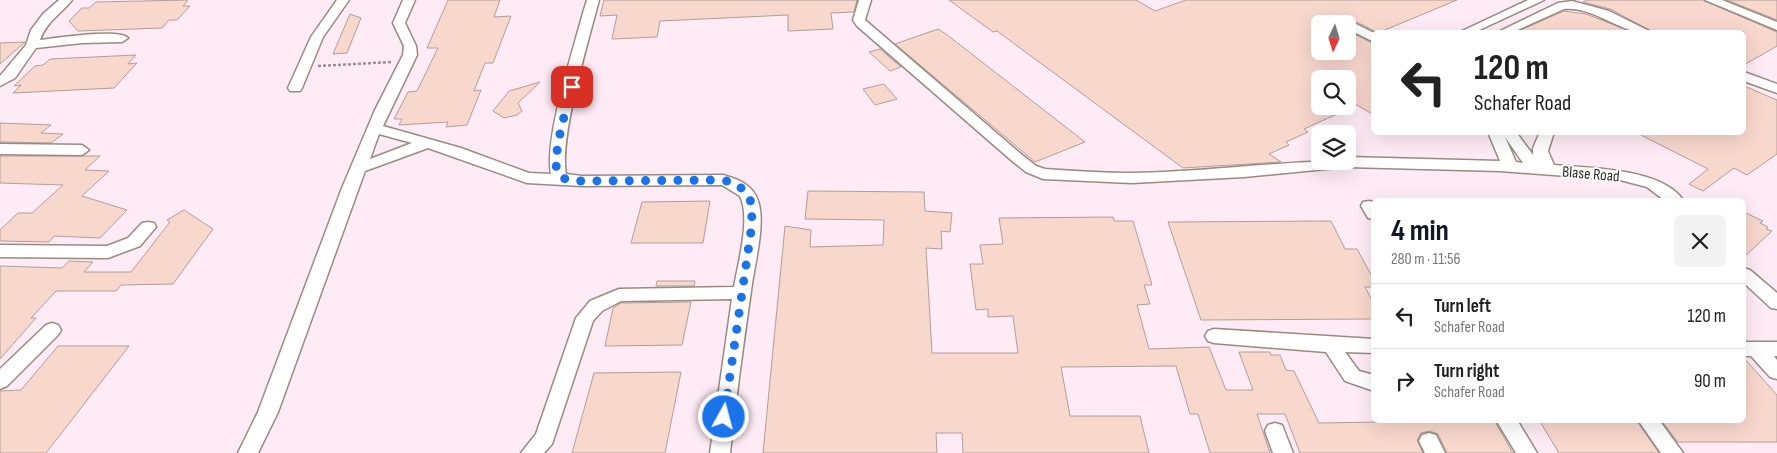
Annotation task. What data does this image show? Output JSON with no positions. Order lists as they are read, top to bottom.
{
  "streets": {
    "street": ["Blase Road"]
  },
  "north": "bottom",
  "page": {
    "turn": ["120 m", "Schafer Road"],
    "heading": ["4 min", "280 m · 11:56"],
    "list": [
      {
        "name": "Turn left",
        "note": "Schafer Road",
        "value": "120 m"
      },
      {
        "name": "Turn right",
        "note": "Schafer Road",
        "value": "90 m"
      }
    ]
  }
}
